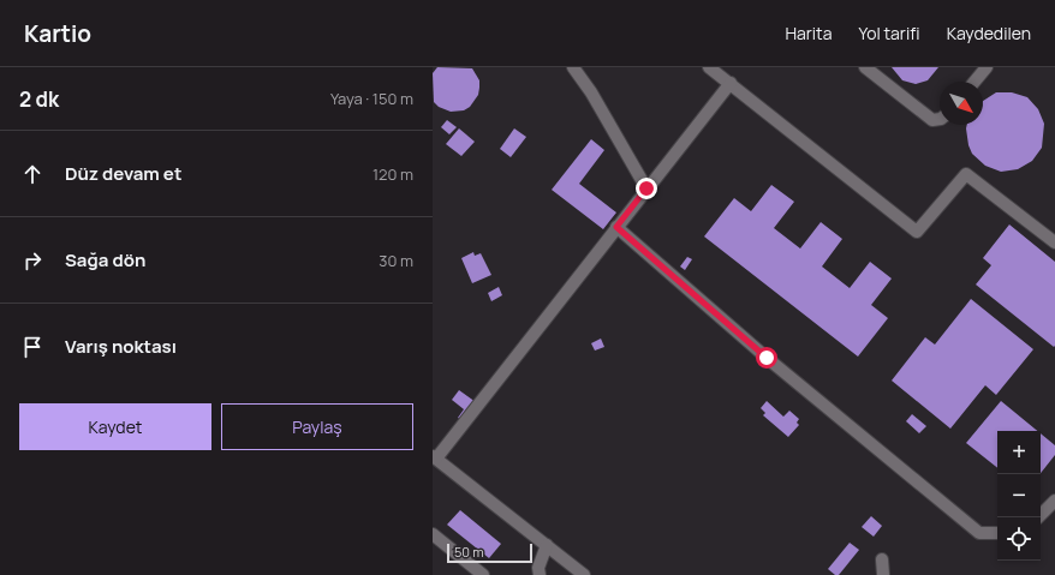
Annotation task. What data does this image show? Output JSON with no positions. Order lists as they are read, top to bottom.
{
  "scale_bar": "50 m",
  "north": "bottom right",
  "page": {
    "header": "Kartio",
    "nav": ["Harita", "Yol tarifi", "Kaydedilen"],
    "heading": ["2 dk", "Yaya · 150 m"],
    "list": [
      ["Düz devam et", "120 m"],
      ["Sağa dön", "30 m"],
      "Varış noktası"
    ],
    "buttons": ["Kaydet", "Paylaş"],
    "map_buttons": ["+", "−"],
    "scale": "50 m"
  }
}
